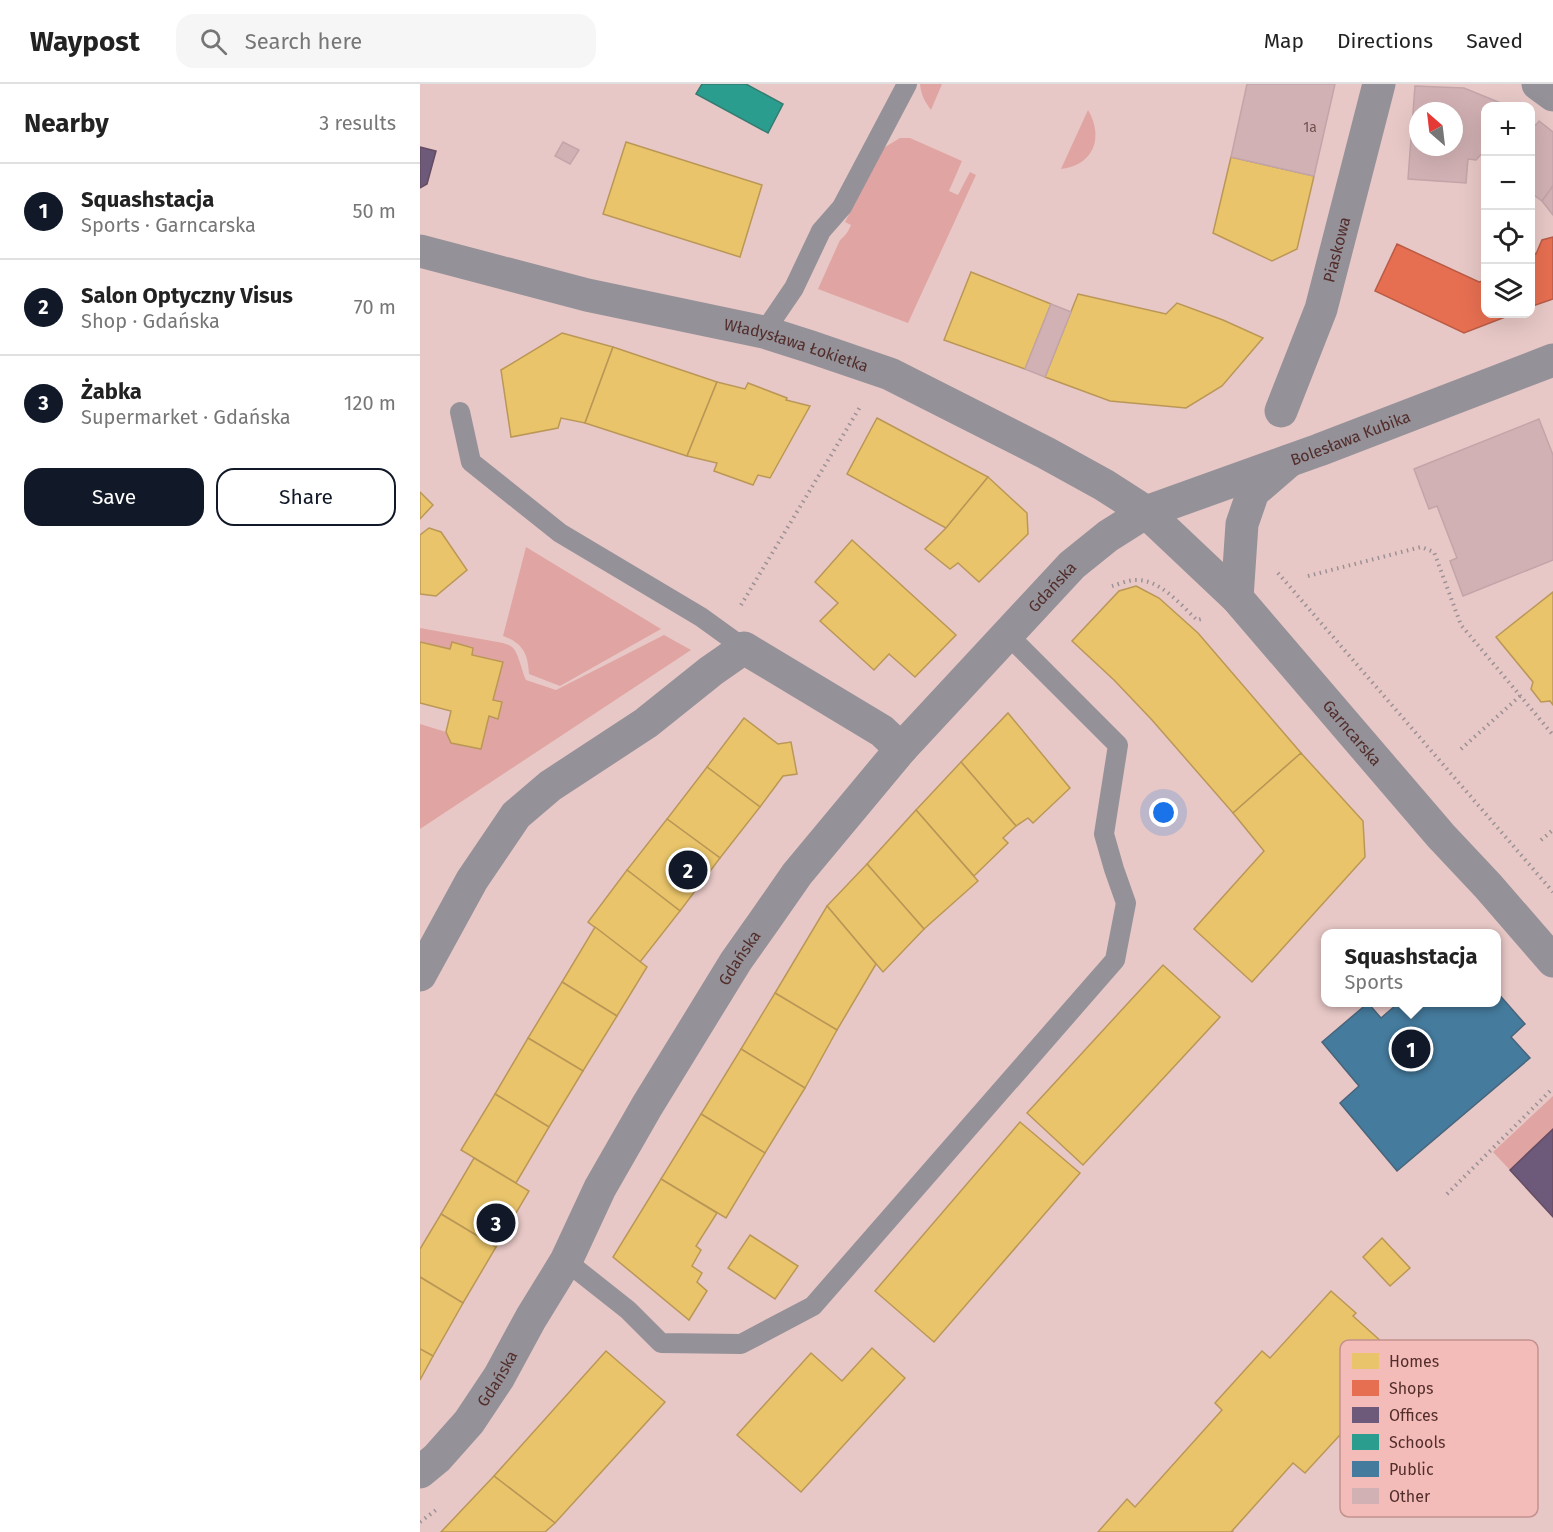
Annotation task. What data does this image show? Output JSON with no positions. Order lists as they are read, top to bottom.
{
  "streets": {
    "street": [
      "Piaskowa",
      "Władysława Łokietka",
      "Bolesława Kubika",
      "Gdańska",
      "Garncarska"
    ]
  },
  "crossings": [
    ["Władysława Łokietka", "Bolesława Kubika"],
    ["Władysława Łokietka", "Gdańska"],
    ["Władysława Łokietka", "Garncarska"],
    ["Bolesława Kubika", "Gdańska"],
    ["Bolesława Kubika", "Garncarska"],
    ["Gdańska", "Garncarska"]
  ],
  "house_numbers": ["1a"],
  "legend": [
    "Homes",
    "Shops",
    "Offices",
    "Schools",
    "Public",
    "Other"
  ],
  "north": "top left",
  "page": {
    "header": "Waypost",
    "search": "Search here",
    "nav": ["Map", "Directions", "Saved"],
    "heading": ["Nearby", "3 results"],
    "map_buttons": ["+", "−"],
    "list": [
      {
        "mark": "1",
        "name": "Squashstacja",
        "note": "Sports · Garncarska",
        "value": "50 m"
      },
      {
        "mark": "2",
        "name": "Salon Optyczny Visus",
        "note": "Shop · Gdańska",
        "value": "70 m"
      },
      {
        "mark": "3",
        "name": "Żabka",
        "note": "Supermarket · Gdańska",
        "value": "120 m"
      }
    ],
    "buttons": ["Save", "Share"],
    "pins": ["2", "1", "3"],
    "popup": ["Squashstacja", "Sports"]
  }
}
